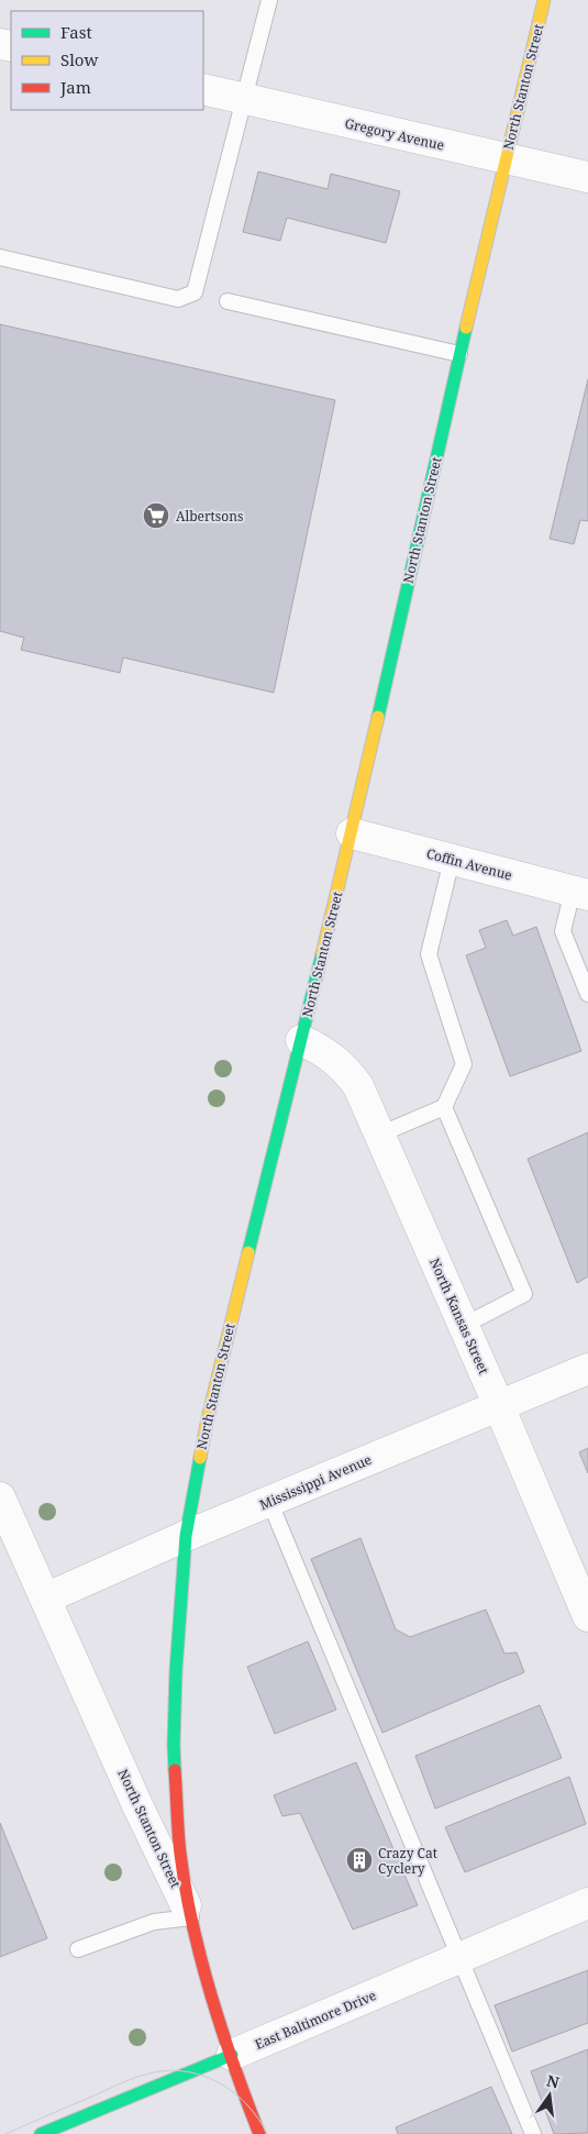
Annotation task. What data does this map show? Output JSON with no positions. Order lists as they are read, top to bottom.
{
  "streets": {
    "street": [
      "North Stanton Street",
      "Gregory Avenue",
      "Coffin Avenue",
      "North Kansas Street",
      "Mississippi Avenue",
      "East Baltimore Drive"
    ]
  },
  "crossings": [
    ["North Stanton Street", "Gregory Avenue"],
    ["North Stanton Street", "Coffin Avenue"],
    ["North Stanton Street", "North Kansas Street"],
    ["North Stanton Street", "Mississippi Avenue"],
    ["North Stanton Street", "East Baltimore Drive"],
    ["North Kansas Street", "Mississippi Avenue"]
  ],
  "places": {
    "supermarket": ["Albertsons"],
    "building": ["Crazy Cat Cyclery"]
  },
  "legend": ["Fast", "Slow", "Jam"],
  "north": "top"
}
